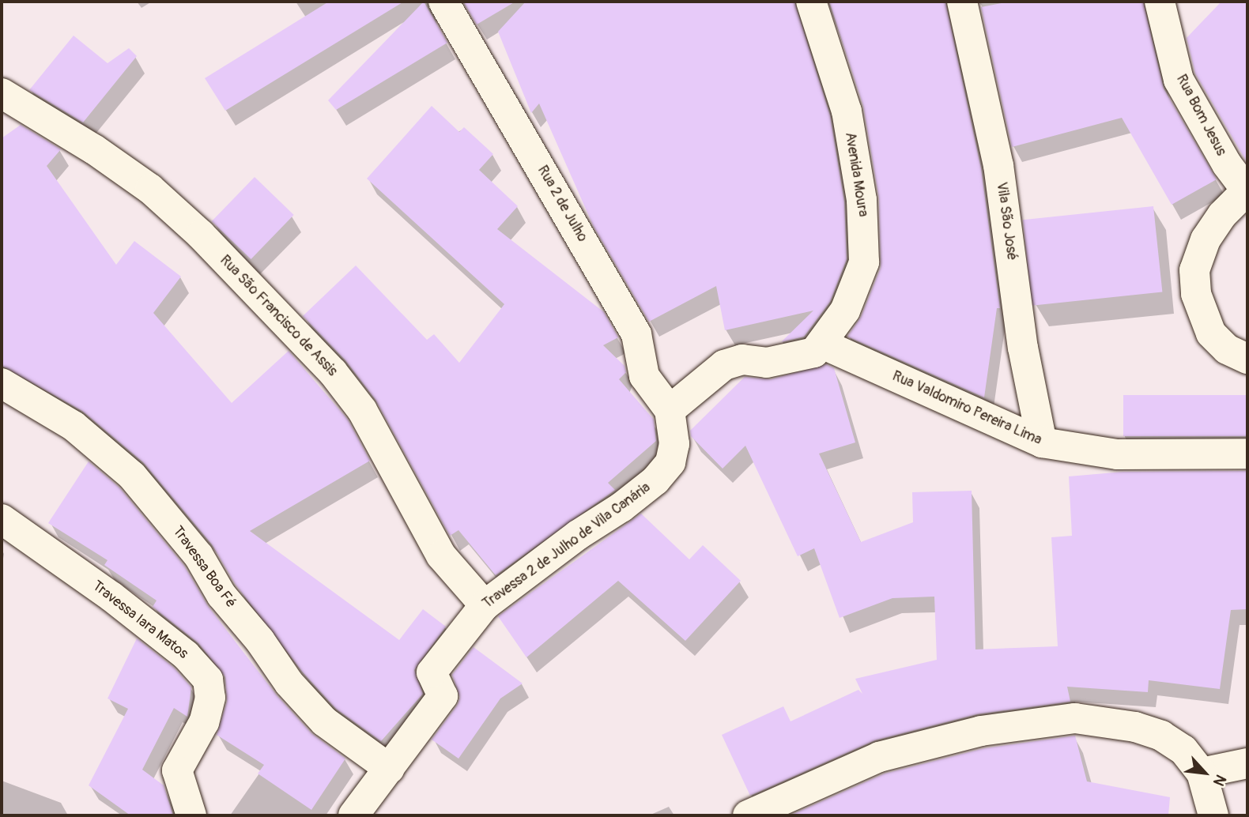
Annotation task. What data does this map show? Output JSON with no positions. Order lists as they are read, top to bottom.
{
  "streets": {
    "street": [
      "Rua Bom Jesus",
      "Avenida Moura",
      "Rua 2 de Julho",
      "Vila São José",
      "Rua São Francisco de Assis",
      "Rua Valdomiro Pereira Lima",
      "Travessa 2 de Julho de Vila Canária",
      "Travessa Boa Fé",
      "Travessa Iara Matos"
    ]
  },
  "crossings": [
    ["Avenida Moura", "Rua Valdomiro Pereira Lima"],
    ["Rua 2 de Julho", "Travessa 2 de Julho de Vila Canária"],
    ["Vila São José", "Rua Valdomiro Pereira Lima"],
    ["Rua São Francisco de Assis", "Travessa 2 de Julho de Vila Canária"],
    ["Travessa 2 de Julho de Vila Canária", "Travessa Boa Fé"]
  ],
  "north": "bottom right"
}
